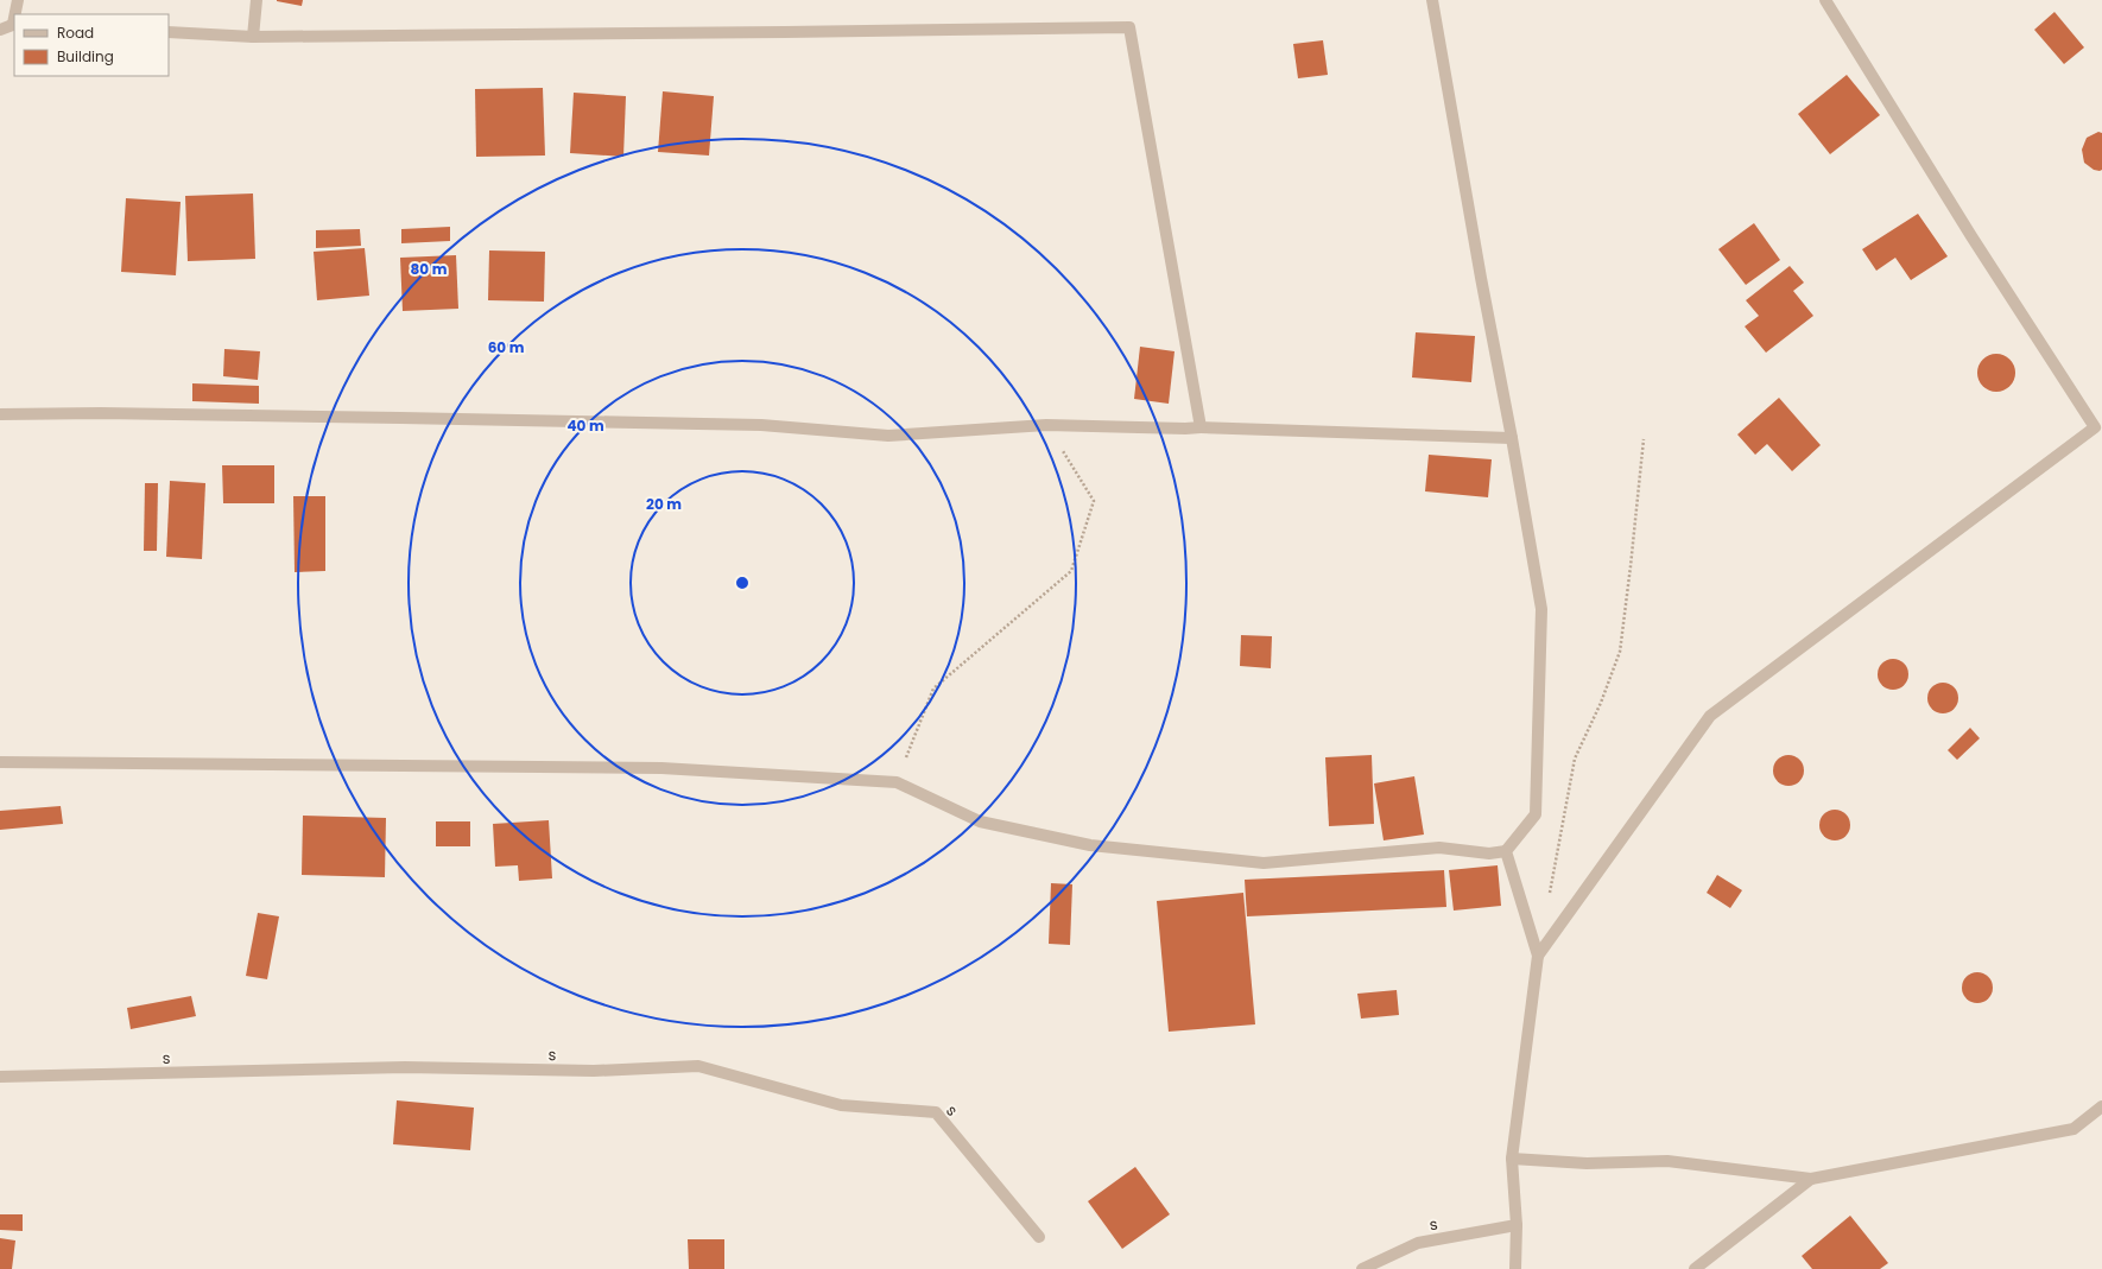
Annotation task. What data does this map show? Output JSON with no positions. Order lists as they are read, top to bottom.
{
  "streets": {
    "street": ["s"]
  },
  "legend": ["Road", "Building"],
  "rings": [
    "80 m",
    "60 m",
    "40 m",
    "20 m"
  ]
}
